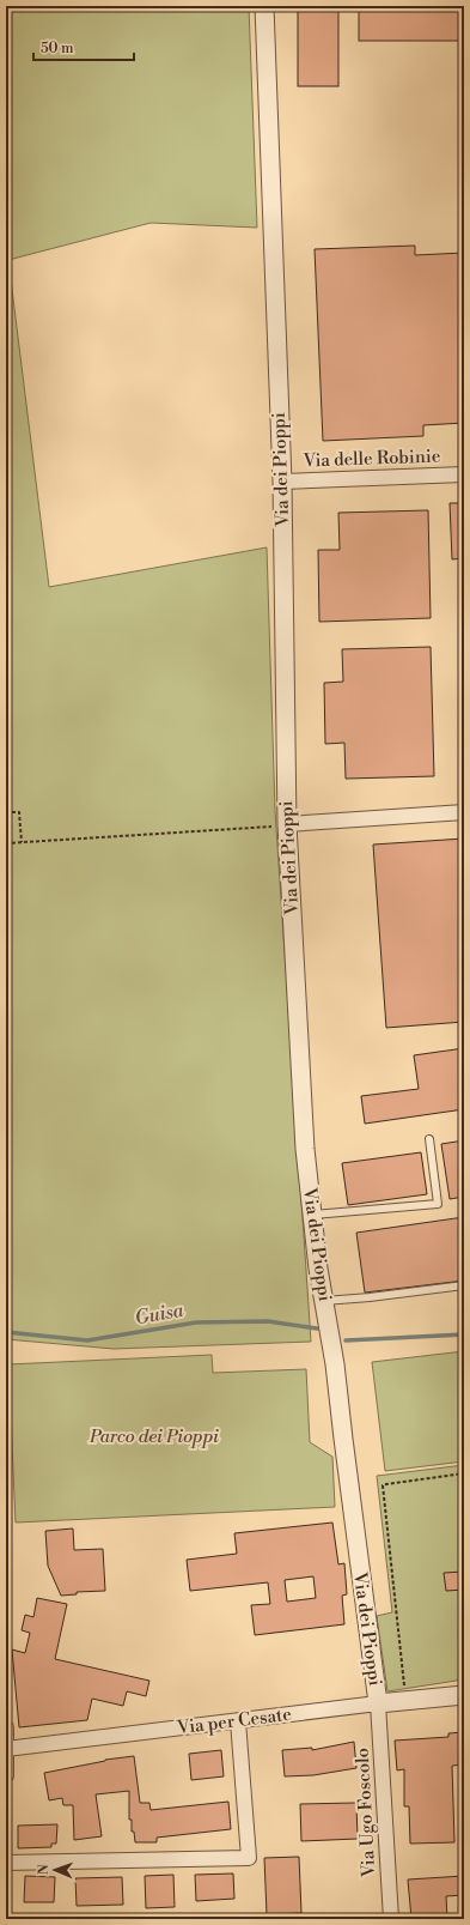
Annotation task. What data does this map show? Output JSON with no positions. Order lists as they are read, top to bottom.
{
  "streets": {
    "street": [
      "Via delle Robinie",
      "Via dei Pioppi",
      "Via per Cesate",
      "Via Ugo Foscolo"
    ]
  },
  "crossings": [
    ["Via delle Robinie", "Via dei Pioppi"],
    ["Via dei Pioppi", "Via per Cesate"],
    ["Via dei Pioppi", "Via Ugo Foscolo"],
    ["Via per Cesate", "Via Ugo Foscolo"]
  ],
  "water": ["Guisa"],
  "parks": ["Parco dei Pioppi"],
  "scale_bar": "50 m",
  "north": "left"
}
